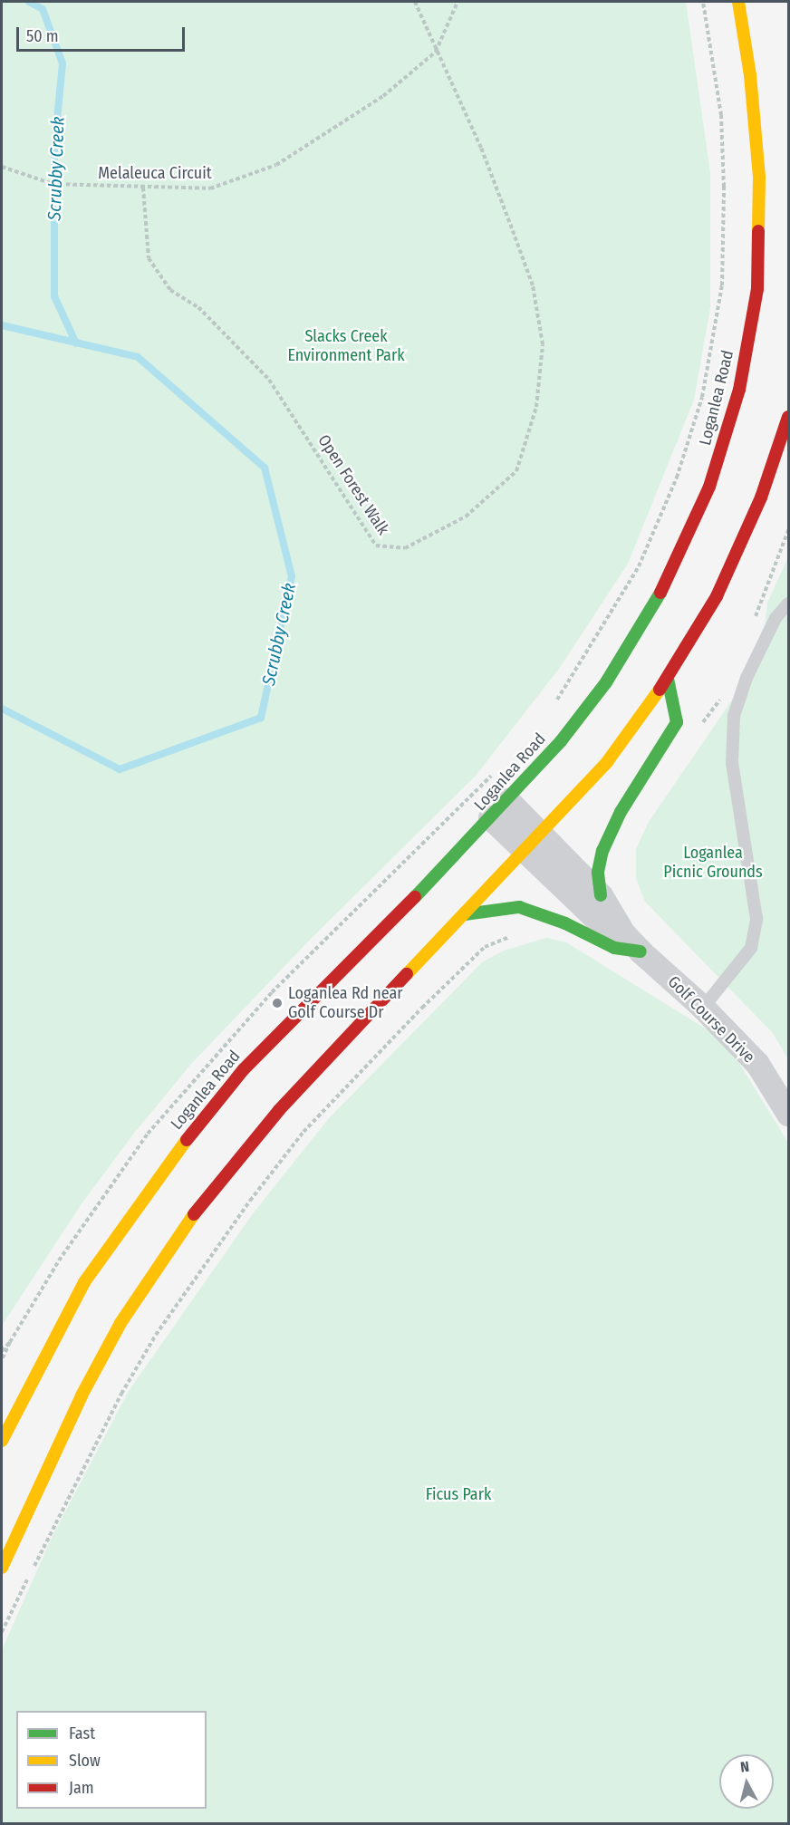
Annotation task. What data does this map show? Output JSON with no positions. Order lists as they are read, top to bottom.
{
  "streets": {
    "main road": ["Loganlea Road"],
    "street": ["Golf Course Drive"],
    "path": ["Melaleuca Circuit", "Open Forest Walk"]
  },
  "crossings": [
    ["Melaleuca Circuit", "Open Forest Walk"],
    ["Loganlea Road", "Golf Course Drive"]
  ],
  "water": ["Scrubby Creek"],
  "parks": ["Slacks Creek Environment Park", "Loganlea Picnic Grounds", "Ficus Park"],
  "places": ["Loganlea Rd near Golf Course Dr"],
  "legend": ["Fast", "Slow", "Jam"],
  "scale_bar": "50 m",
  "north": "top"
}
